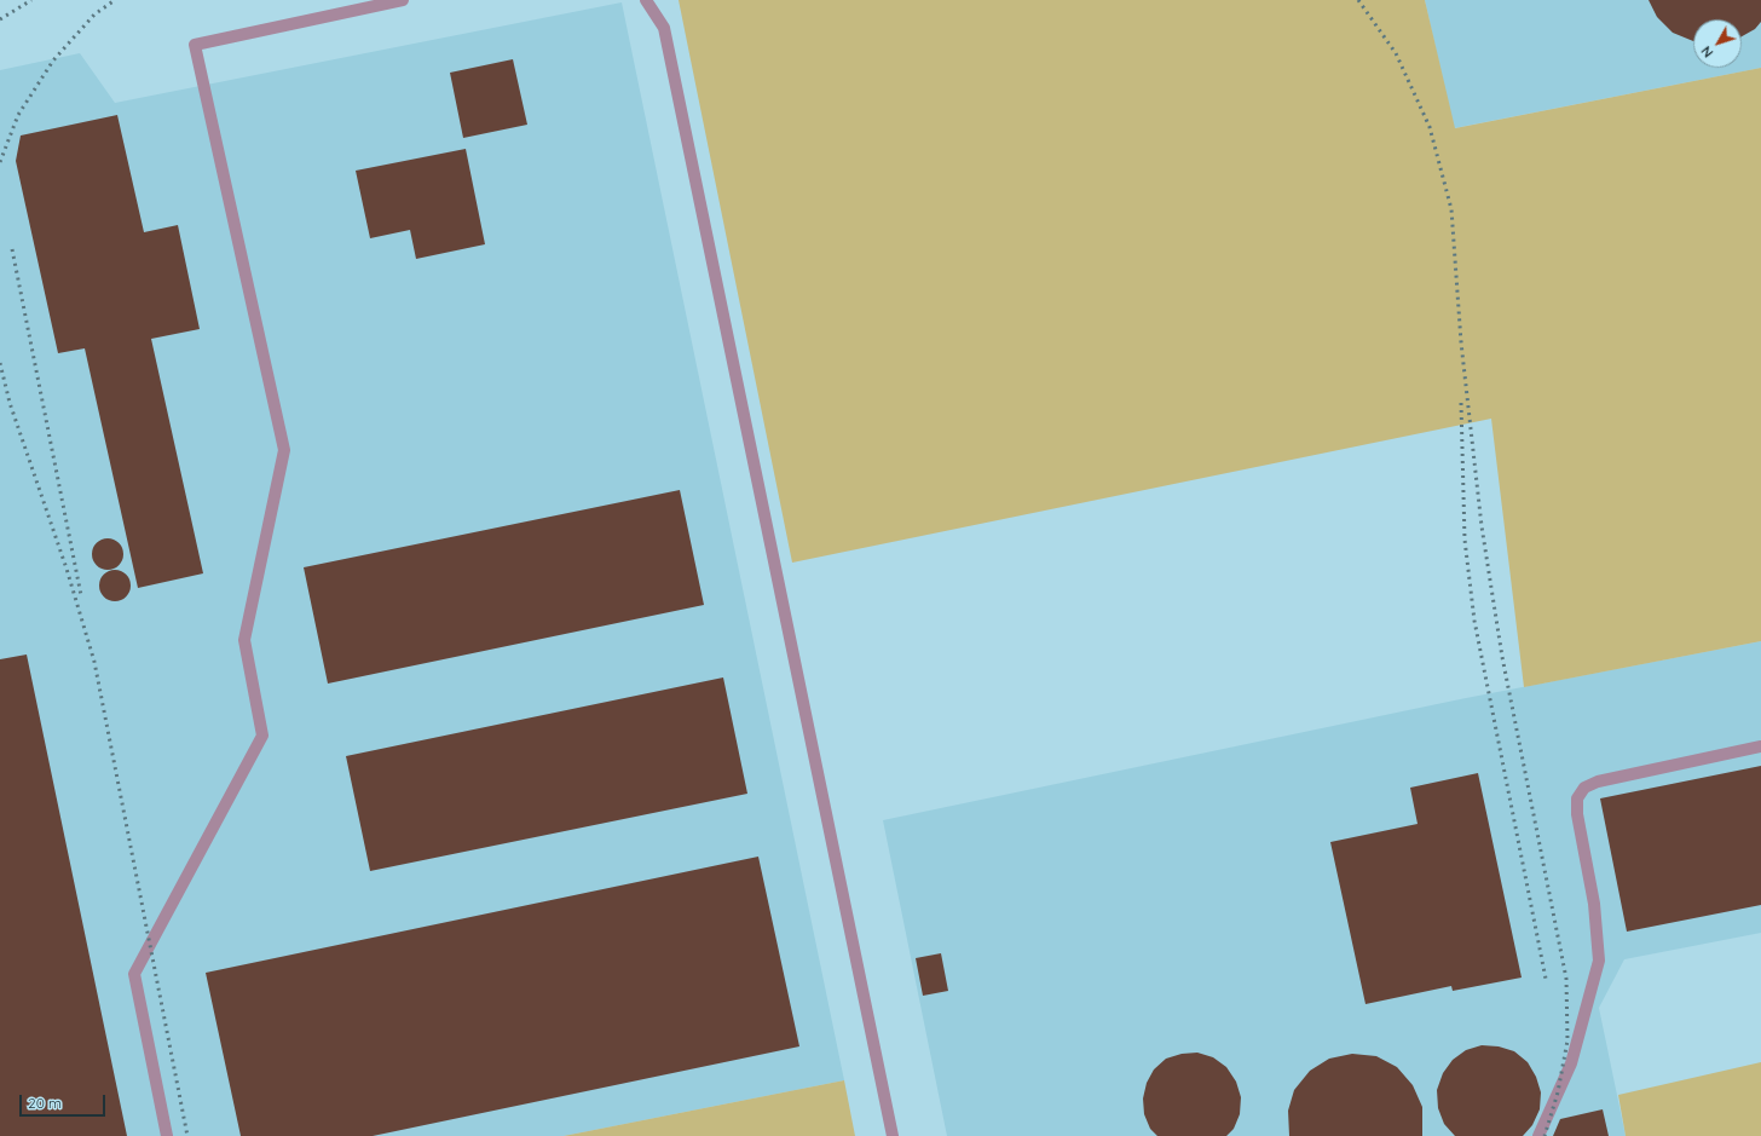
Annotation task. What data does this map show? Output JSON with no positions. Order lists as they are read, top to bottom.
{
  "scale_bar": "20 m",
  "north": "bottom left"
}
